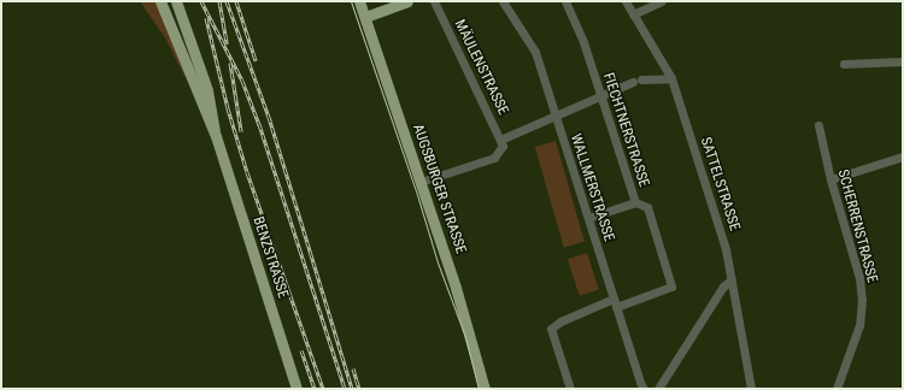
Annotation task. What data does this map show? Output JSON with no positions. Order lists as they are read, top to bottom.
{
  "streets": {
    "main road": ["AUGSBURGER STRASSE", "BENZSTRASSE"],
    "street": [
      "MÄULENSTRASSE",
      "FIECHTNERSTRASSE",
      "SATTELSTRASSE",
      "WALLMERSTRASSE",
      "SCHERRENSTRASSE"
    ]
  },
  "crossings": [
    ["FIECHTNERSTRASSE", "WALLMERSTRASSE"]
  ]
}
